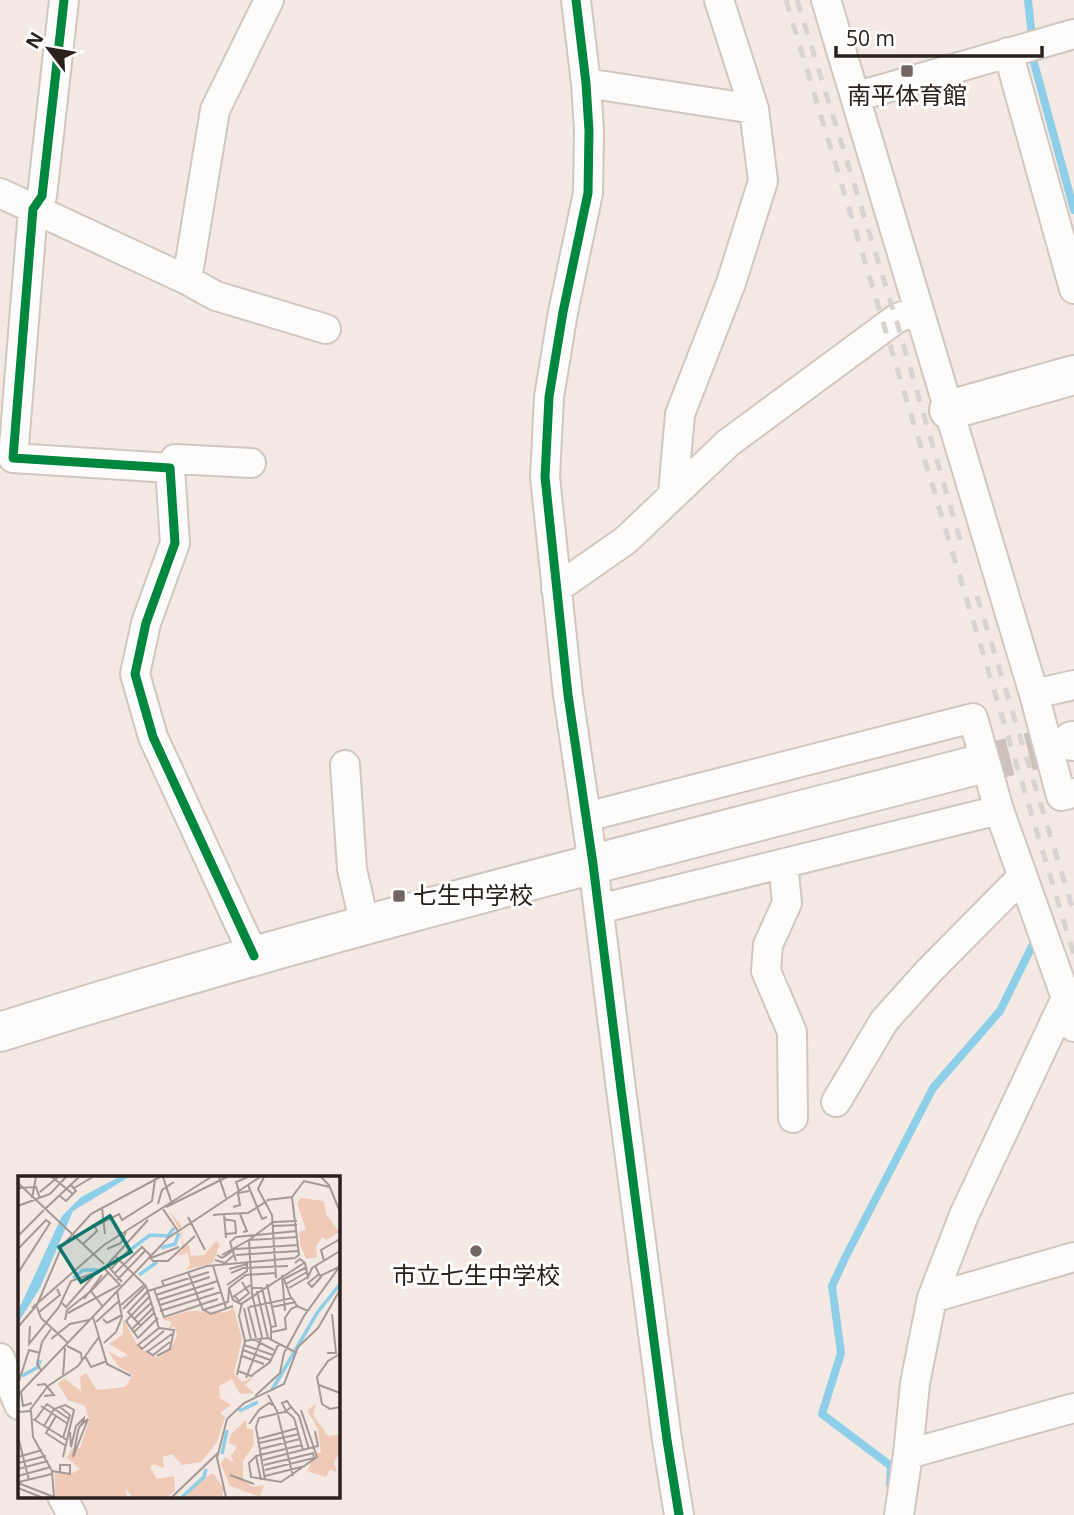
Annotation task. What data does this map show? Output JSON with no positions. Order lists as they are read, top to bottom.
{
  "places": {
    "transit": ["南平体育館", "七生中学校"],
    "other": ["市立七生中学校"]
  },
  "scale_bar": "50 m",
  "north": "top left"
}
